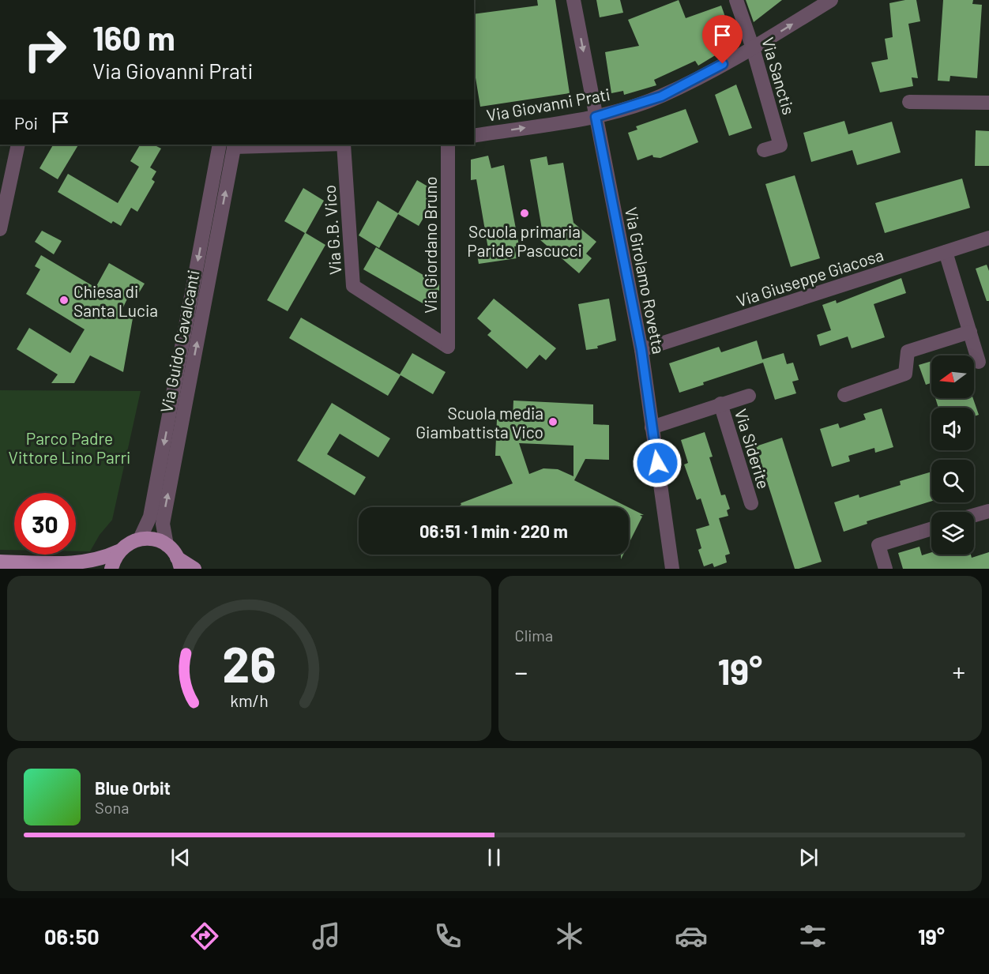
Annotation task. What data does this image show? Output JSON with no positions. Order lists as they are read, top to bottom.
{
  "streets": {
    "street": [
      "Via Sanctis",
      "Via Giovanni Prati",
      "Via G.B. Vico",
      "Via Giordano Bruno",
      "Via Giuseppe Giacosa",
      "Via Girolamo Rovetta",
      "Via Guido Cavalcanti",
      "Via Siderite"
    ]
  },
  "crossings": [
    ["Via Sanctis", "Via Giovanni Prati"],
    ["Via Giovanni Prati", "Via Girolamo Rovetta"],
    ["Via G.B. Vico", "Via Giordano Bruno"],
    ["Via Giuseppe Giacosa", "Via Girolamo Rovetta"],
    ["Via Girolamo Rovetta", "Via Siderite"]
  ],
  "one_way": ["Via Giovanni Prati"],
  "parks": ["Parco Padre Vittore Lino Parri"],
  "places": ["Scuola primaria Paride Pascucci", "Chiesa di Santa Lucia", "Scuola media Giambattista Vico"],
  "north": "left",
  "page": {
    "turn": ["160 m", "Via Giovanni Prati"],
    "then": "Poi",
    "limit": "30",
    "trip": "06:51 · 1 min · 220 m",
    "tile": "Clima",
    "heat": ["−", "19°", "+"],
    "song": ["Blue Orbit", "Sona"],
    "tabs": ["06:50", "19°"],
    "gauge": ["26", "km/h"]
  }
}
